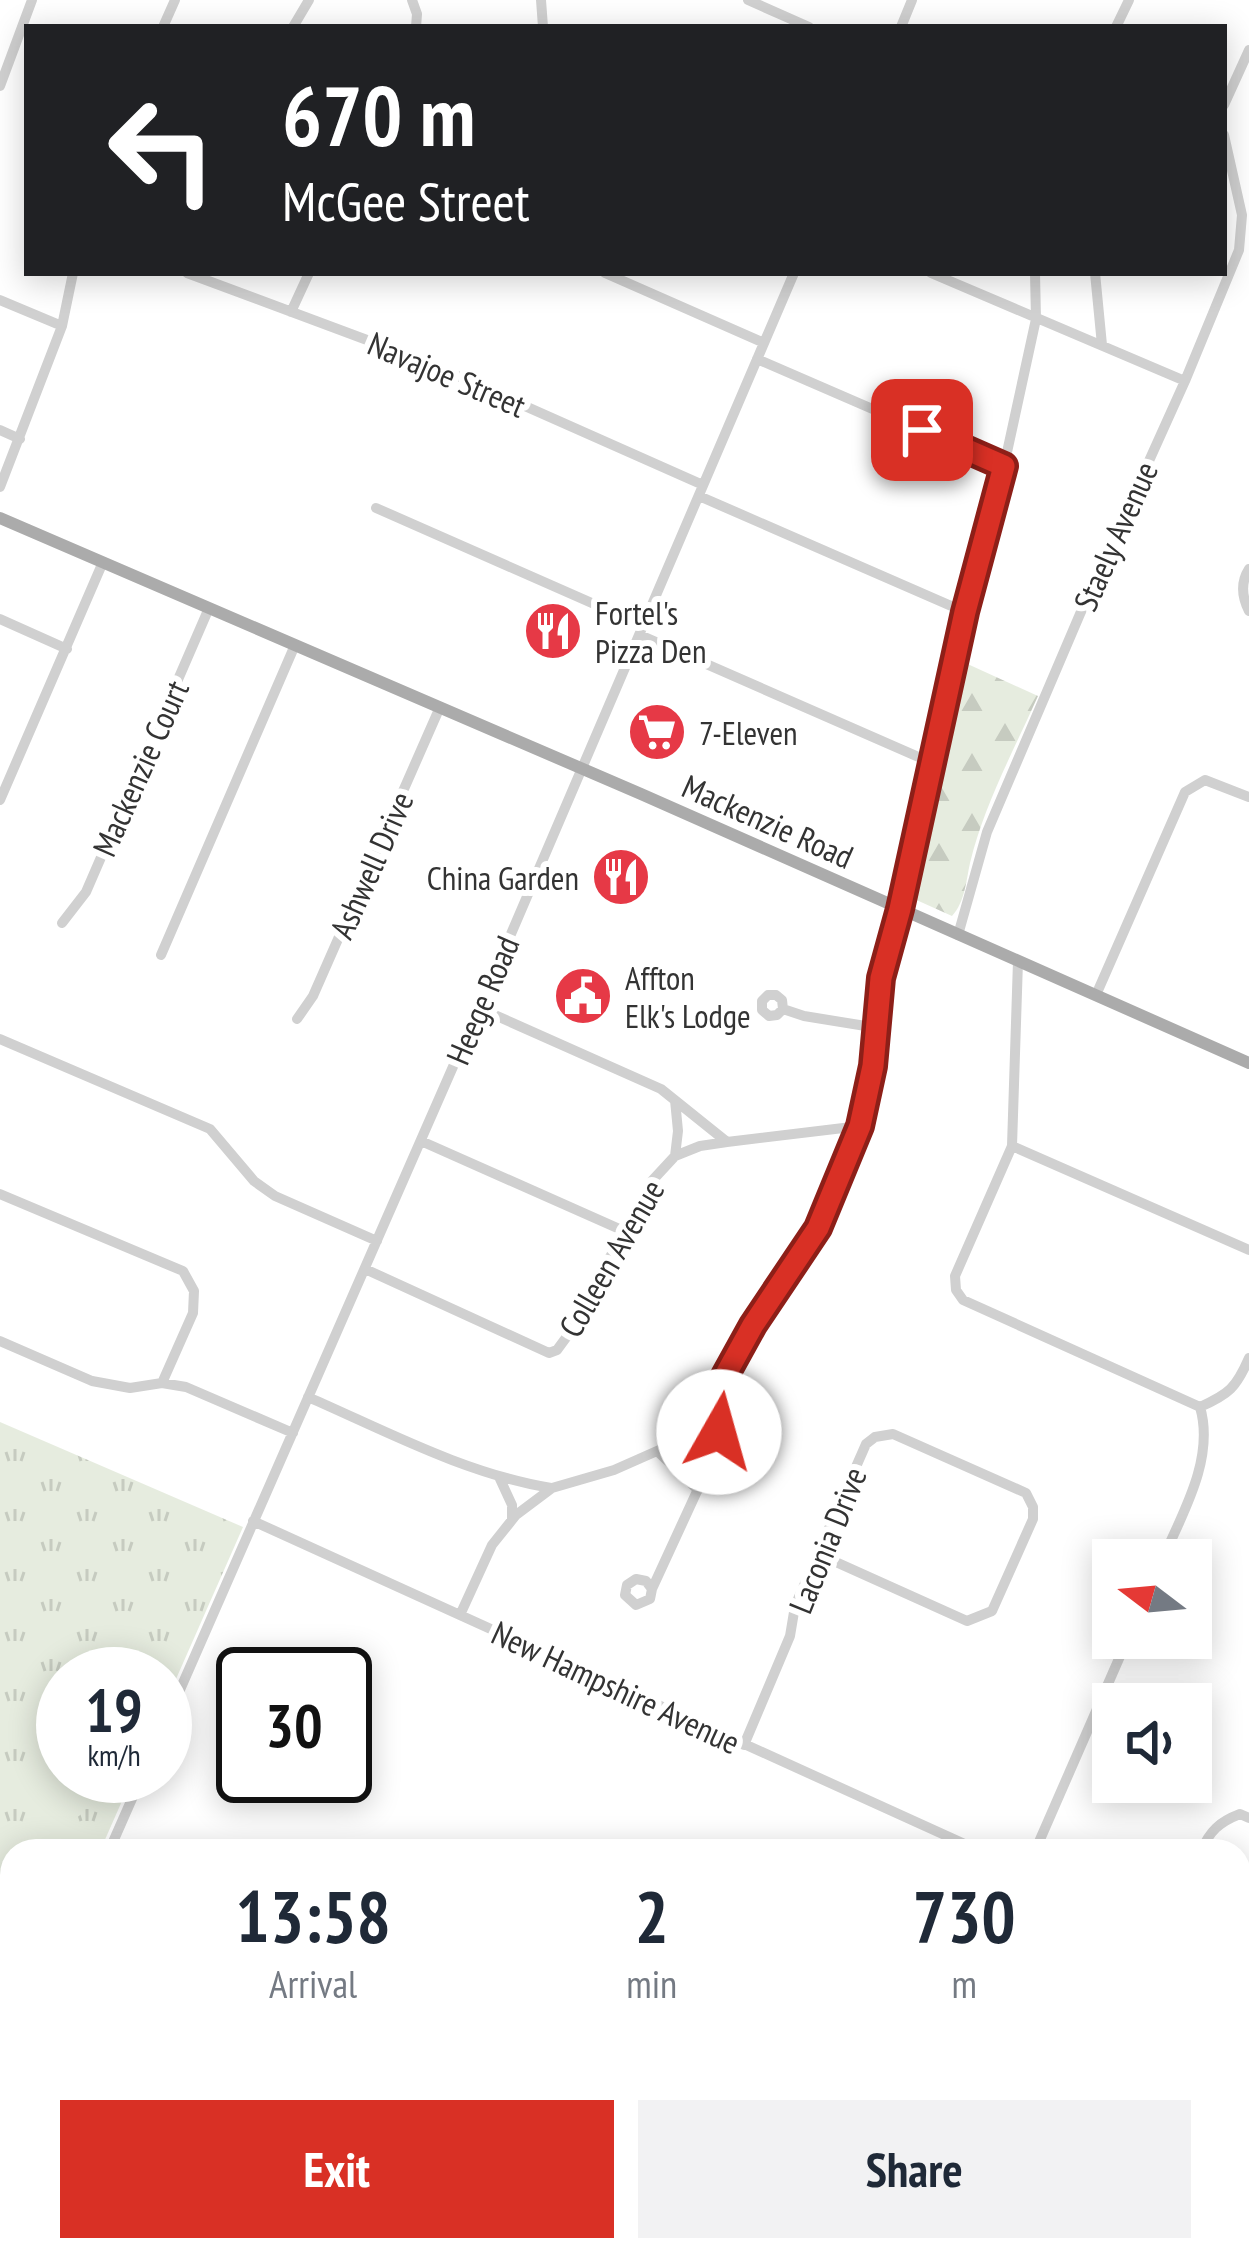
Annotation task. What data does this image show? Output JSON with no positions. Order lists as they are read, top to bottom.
{
  "streets": {
    "main road": ["Mackenzie Road"],
    "street": [
      "Navajoe Street",
      "Staely Avenue",
      "Mackenzie Court",
      "Ashwell Drive",
      "Heege Road",
      "Colleen Avenue",
      "Laconia Drive",
      "New Hampshire Avenue"
    ]
  },
  "crossings": [
    ["Navajoe Street", "Heege Road"],
    ["Staely Avenue", "Mackenzie Road"],
    ["Mackenzie Court", "Mackenzie Road"],
    ["Mackenzie Road", "Ashwell Drive"],
    ["Mackenzie Road", "Heege Road"],
    ["Heege Road", "Colleen Avenue"],
    ["Heege Road", "New Hampshire Avenue"],
    ["Laconia Drive", "New Hampshire Avenue"]
  ],
  "places": {
    "restaurant": ["Fortel's Pizza Den", "China Garden"],
    "supermarket": ["7-Eleven"],
    "public building": ["Affton Elk's Lodge"]
  },
  "north": "left",
  "page": {
    "turn": ["670 m", "McGee Street"],
    "speed": "19 km/h",
    "limit": "30",
    "eta": [
      "13:58",
      "Arrival",
      "2",
      "min",
      "730",
      "m"
    ],
    "buttons": ["Exit", "Share"]
  }
}
